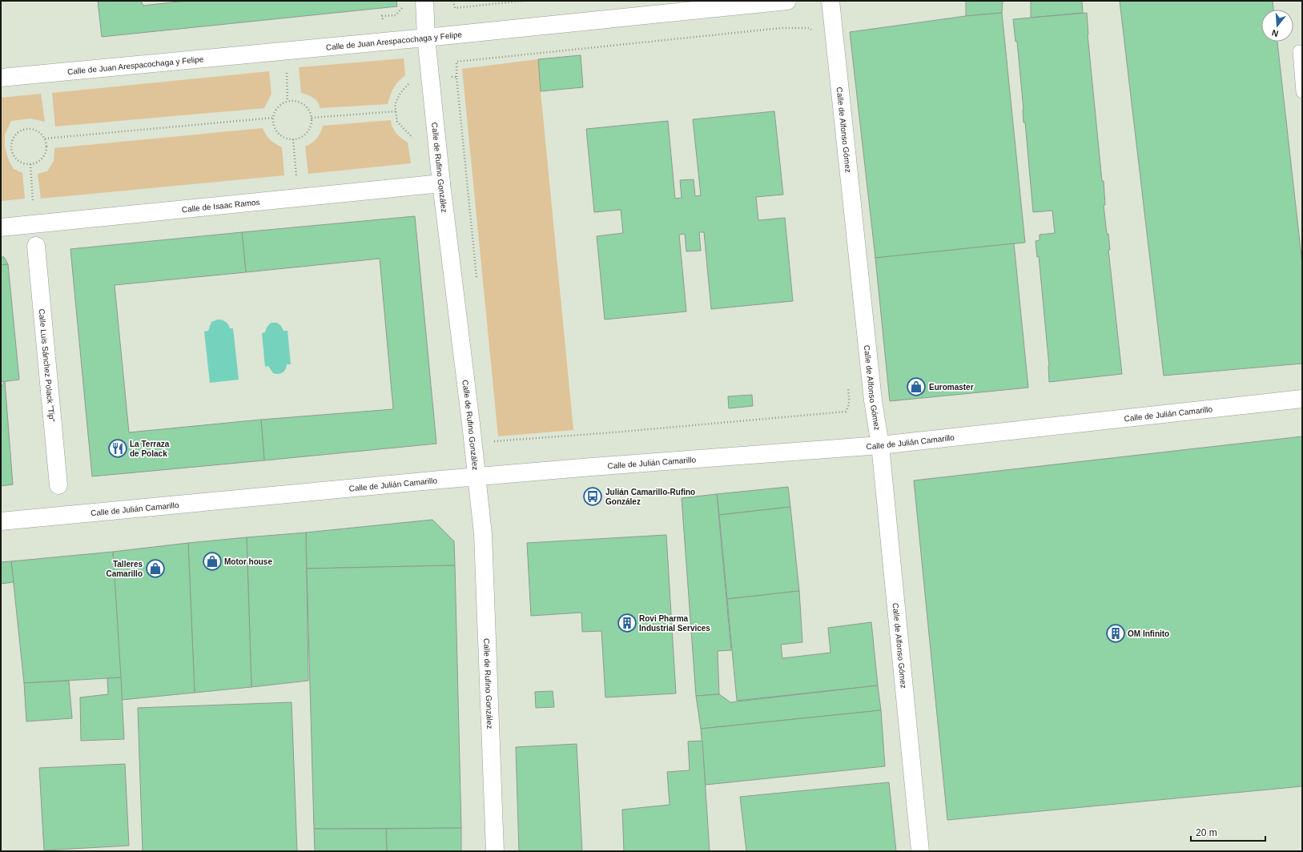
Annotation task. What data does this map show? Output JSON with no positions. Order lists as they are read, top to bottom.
{
  "streets": {
    "street": [
      "Calle de Juan Arespacochaga y Felipe",
      "Calle de Alfonso Gómez",
      "Calle de Rufino González",
      "Calle de Isaac Ramos",
      "Calle Luis Sánchez Polack \"Tip\"",
      "Calle de Julián Camarillo"
    ]
  },
  "crossings": [
    ["Calle de Juan Arespacochaga y Felipe", "Calle de Rufino González"],
    ["Calle de Alfonso Gómez", "Calle de Julián Camarillo"],
    ["Calle de Rufino González", "Calle de Isaac Ramos"],
    ["Calle de Rufino González", "Calle de Julián Camarillo"]
  ],
  "places": {
    "shop": ["Euromaster", "Motor house", "Talleres Camarillo"],
    "restaurant": ["La Terraza de Polack"],
    "bus stop": ["Julián Camarillo-Rufino González"],
    "building": ["Rovi Pharma Industrial Services", "OM Infinito"]
  },
  "scale_bar": "20 m",
  "north": "bottom"
}
